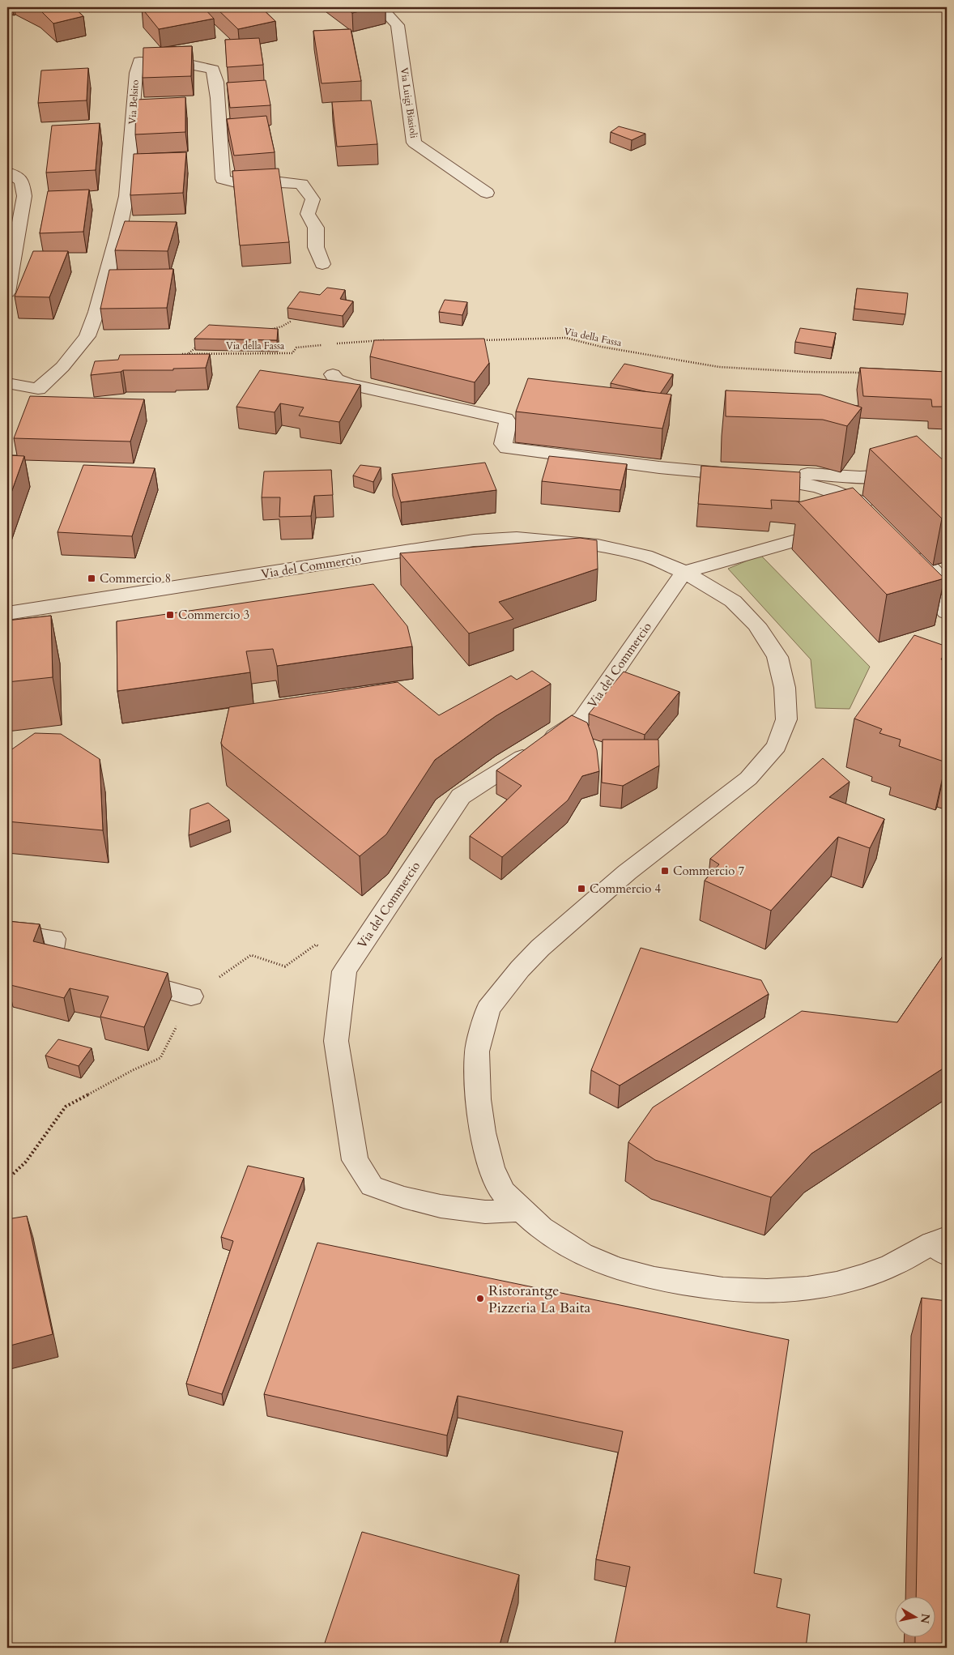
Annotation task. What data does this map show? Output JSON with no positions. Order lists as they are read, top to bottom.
{
  "streets": {
    "street": ["Via Belsito", "Via Luigi Biasioli", "Via del Commercio"],
    "path": ["Via della Fassa"]
  },
  "places": {
    "transit": [
      "Commercio 8",
      "Commercio 3",
      "Commercio 7",
      "Commercio 4"
    ],
    "other": ["Ristorantge Pizzeria La Baita"]
  },
  "north": "right"
}
